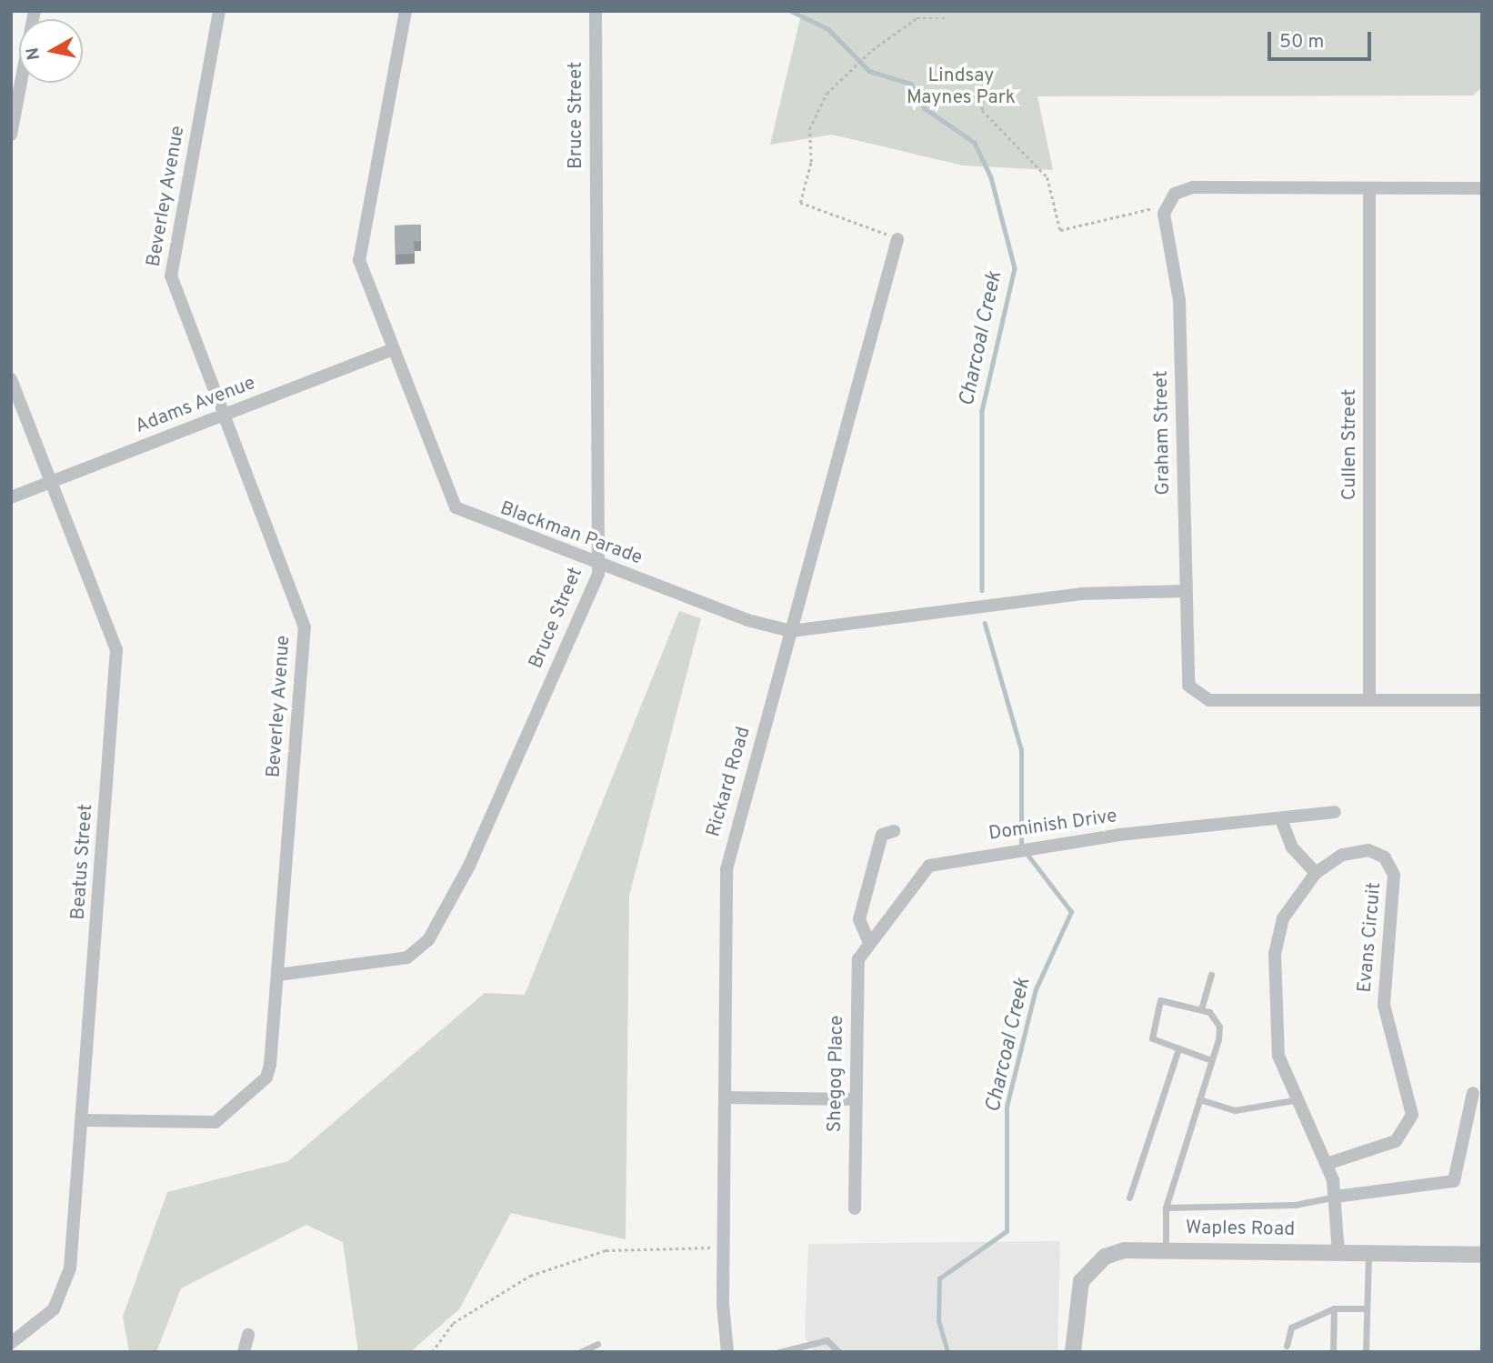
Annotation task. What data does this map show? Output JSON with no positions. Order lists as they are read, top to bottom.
{
  "streets": {
    "street": [
      "Bruce Street",
      "Beverley Avenue",
      "Adams Avenue",
      "Graham Street",
      "Cullen Street",
      "Blackman Parade",
      "Rickard Road",
      "Dominish Drive",
      "Beatus Street",
      "Evans Circuit",
      "Shegog Place",
      "Waples Road"
    ]
  },
  "crossings": [
    ["Bruce Street", "Beverley Avenue"],
    ["Bruce Street", "Blackman Parade"],
    ["Beverley Avenue", "Adams Avenue"],
    ["Beverley Avenue", "Beatus Street"],
    ["Adams Avenue", "Blackman Parade"],
    ["Adams Avenue", "Beatus Street"],
    ["Graham Street", "Cullen Street"],
    ["Graham Street", "Blackman Parade"],
    ["Blackman Parade", "Rickard Road"],
    ["Dominish Drive", "Shegog Place"],
    ["Evans Circuit", "Waples Road"]
  ],
  "water": ["Charcoal Creek"],
  "parks": ["Lindsay Maynes Park"],
  "scale_bar": "50 m",
  "north": "left"
}
